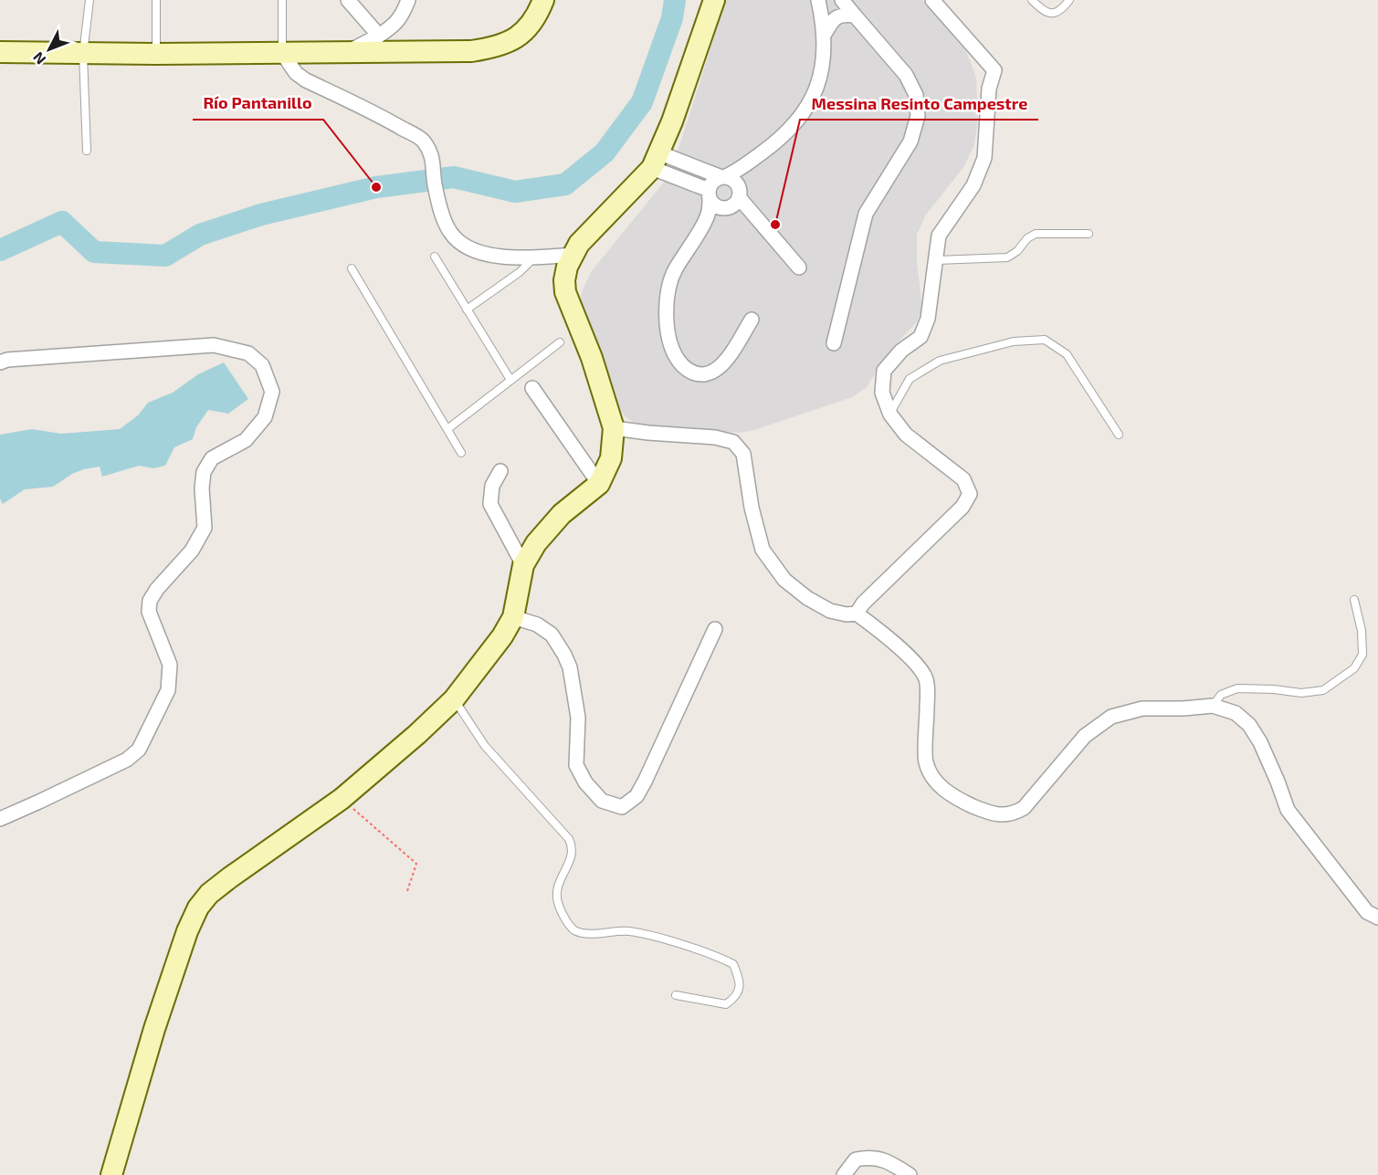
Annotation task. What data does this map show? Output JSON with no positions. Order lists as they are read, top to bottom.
{
  "places": ["Río Pantanillo", "Messina Resinto Campestre"],
  "north": "bottom left"
}
